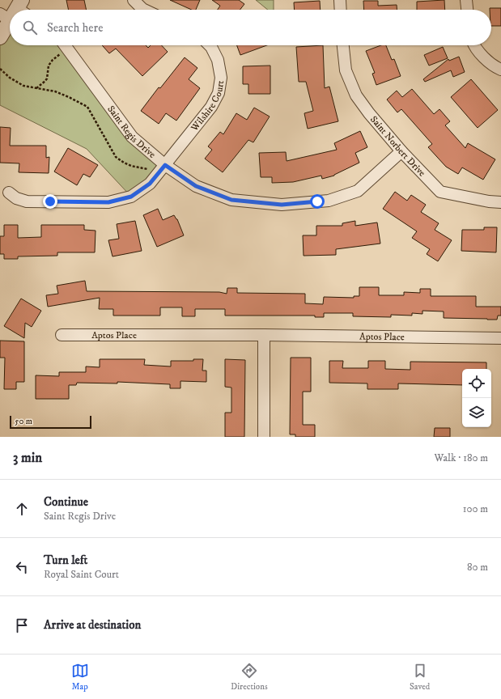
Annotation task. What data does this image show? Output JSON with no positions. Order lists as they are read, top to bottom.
{
  "streets": {
    "street": [
      "Wilshire Court",
      "Saint Regis Drive",
      "Saint Norbert Drive",
      "Aptos Place"
    ]
  },
  "crossings": [
    ["Wilshire Court", "Saint Regis Drive"],
    ["Saint Regis Drive", "Saint Norbert Drive"]
  ],
  "scale_bar": "50 m",
  "page": {
    "search": "Search here",
    "scale": "50 m",
    "heading": ["3 min", "Walk · 180 m"],
    "list": [
      ["Continue", "Saint Regis Drive", "100 m"],
      ["Turn left", "Royal Saint Court", "80 m"],
      "Arrive at destination"
    ],
    "nav": ["Map", "Directions", "Saved"]
  }
}
